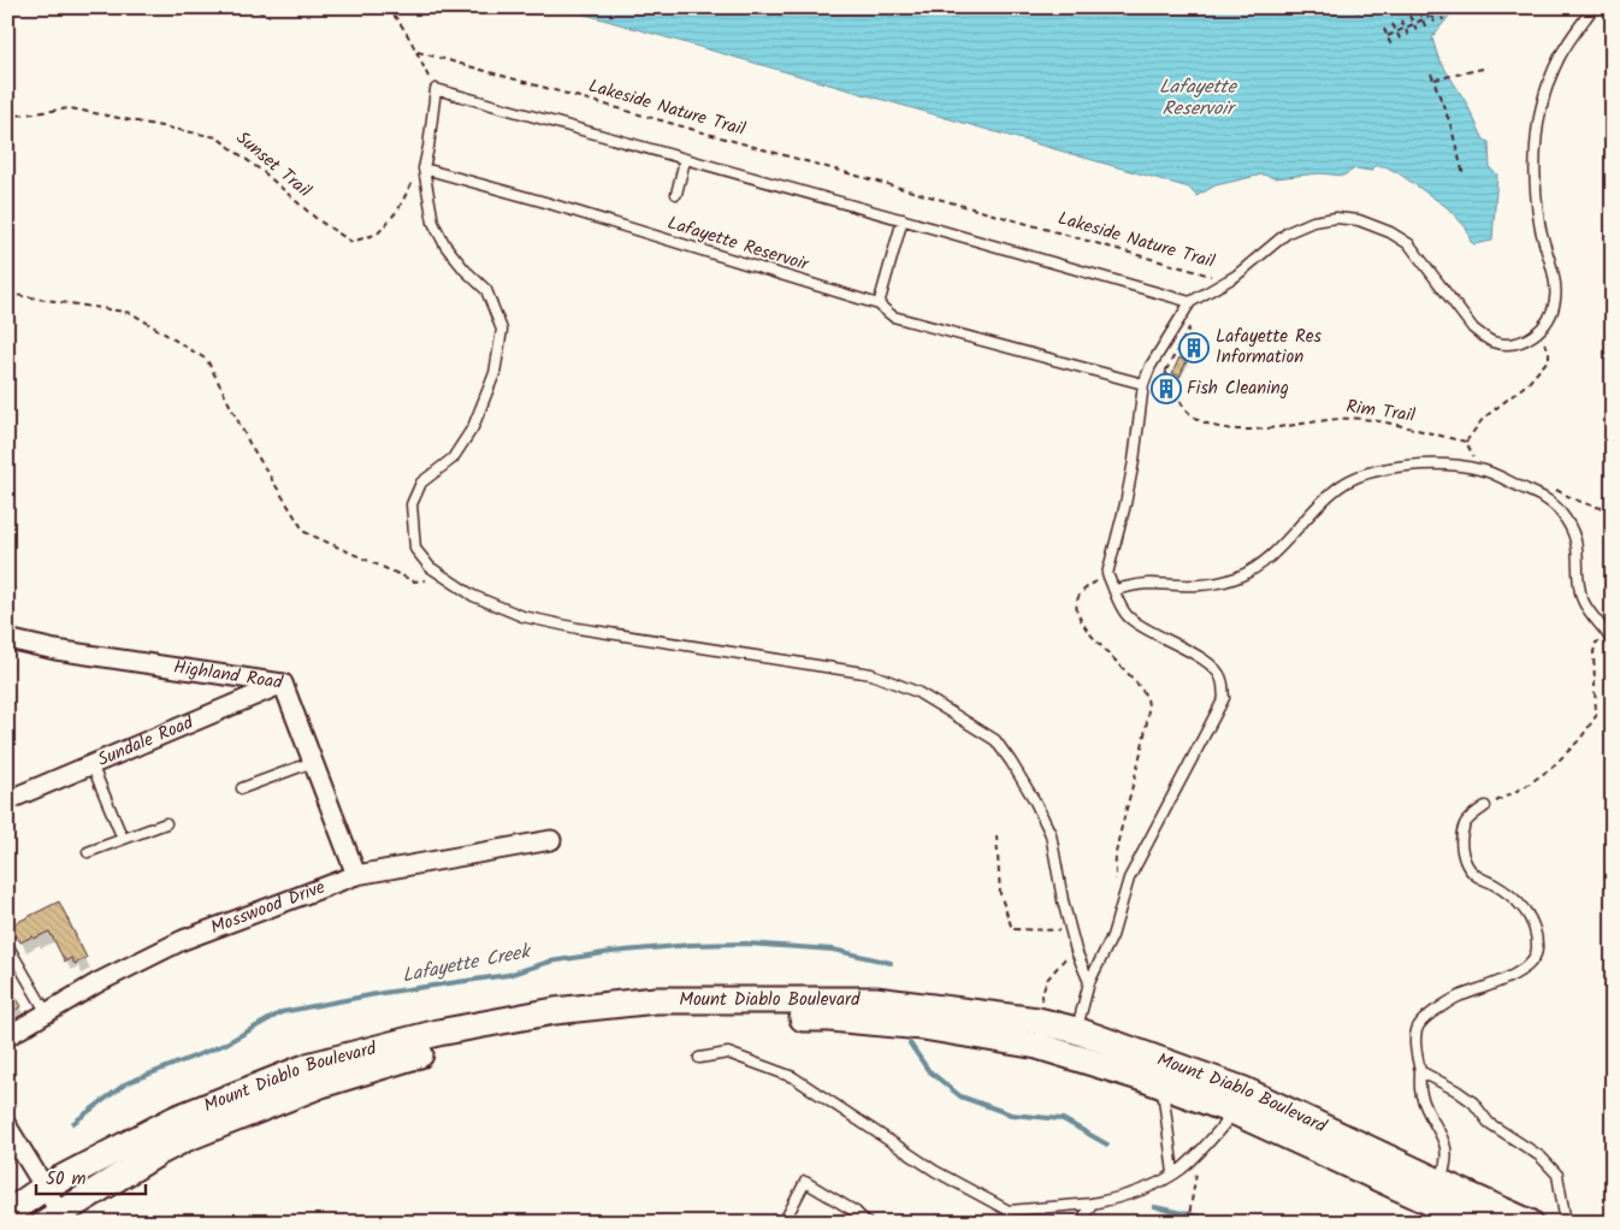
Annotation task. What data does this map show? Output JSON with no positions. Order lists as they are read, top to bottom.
{
  "streets": {
    "main road": ["Mount Diablo Boulevard"],
    "street": ["Highland Road", "Sundale Road", "Mosswood Drive"],
    "lane": ["Lafayette Reservoir"],
    "path": ["Lakeside Nature Trail", "Sunset Trail", "Rim Trail"]
  },
  "crossings": [
    ["Highland Road", "Sundale Road"],
    ["Highland Road", "Mosswood Drive"]
  ],
  "water": ["Lafayette Reservoir", "Lafayette Creek"],
  "places": {
    "building": ["Lafayette Res Information", "Fish Cleaning"]
  },
  "scale_bar": "50 m"
}
